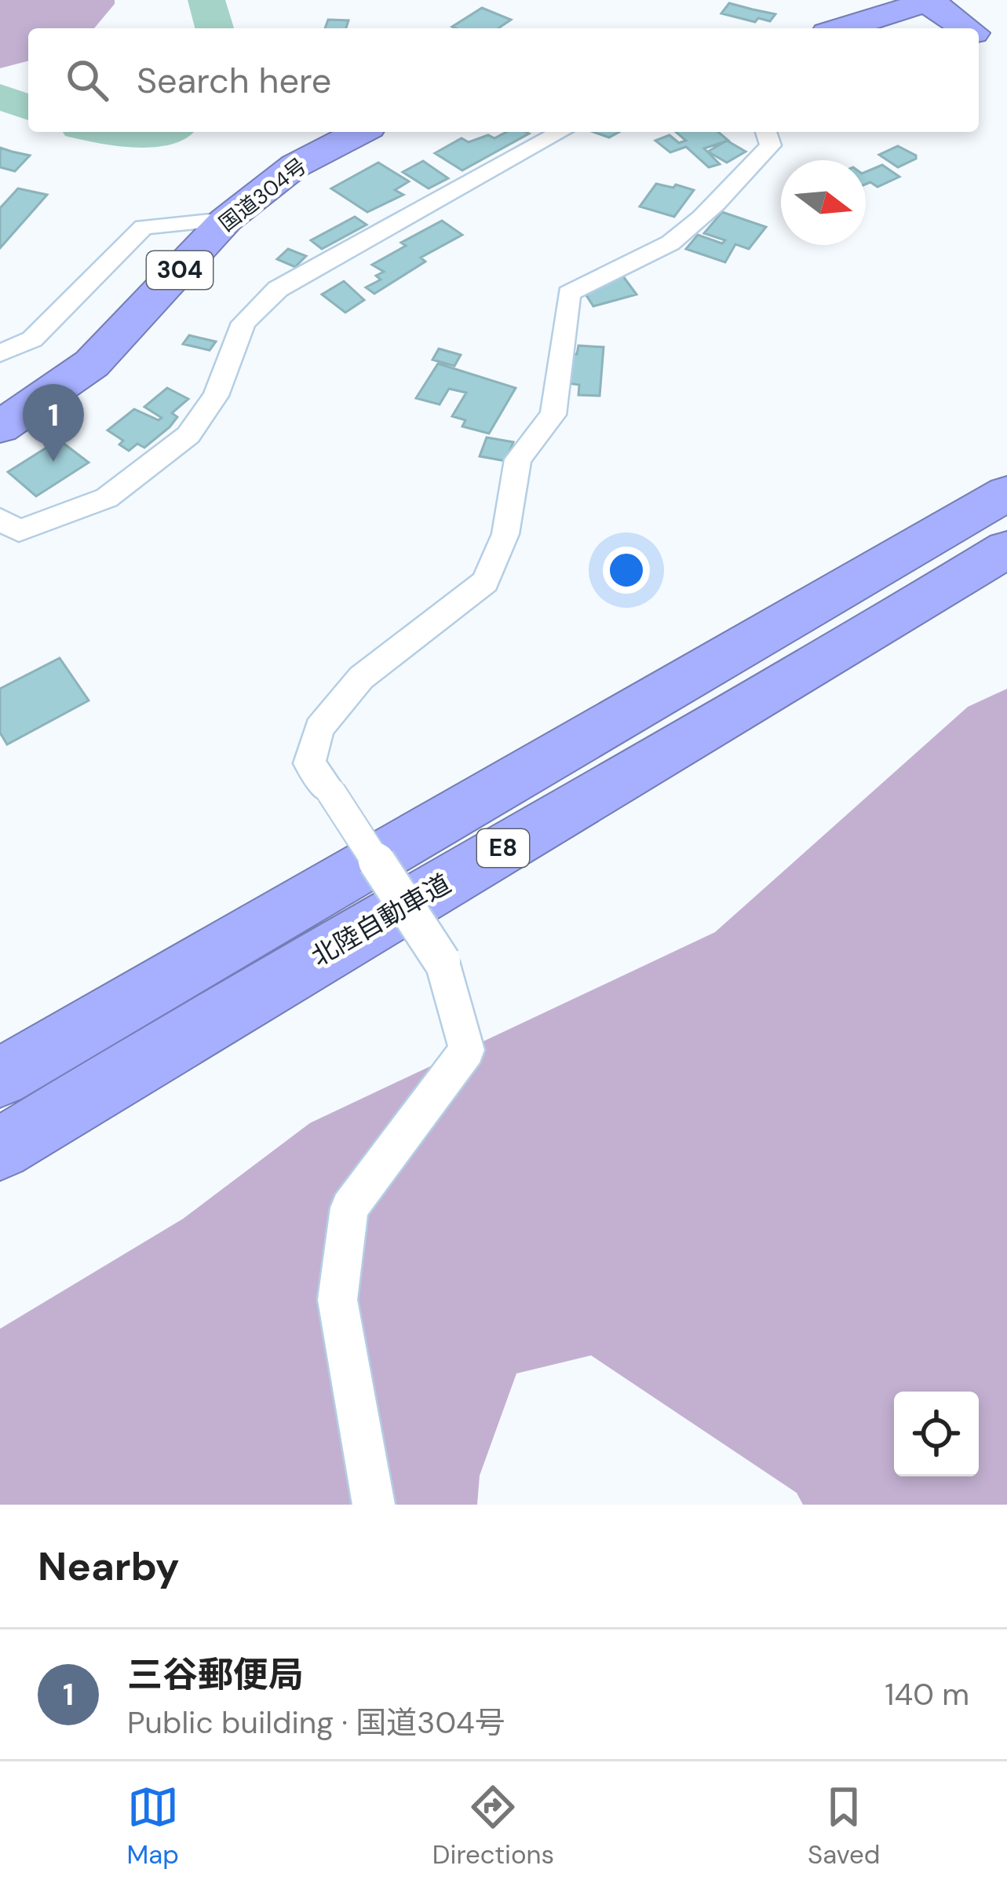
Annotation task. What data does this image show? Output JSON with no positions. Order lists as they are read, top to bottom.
{
  "streets": {
    "highway": [
      "国道304号",
      "304",
      "E8",
      "北陸自動車道"
    ]
  },
  "north": "right",
  "page": {
    "search": "Search here",
    "pins": "1",
    "heading": "Nearby",
    "list": [
      {
        "mark": "1",
        "name": "三谷郵便局",
        "note": "Public building · 国道304号",
        "value": "140 m"
      }
    ],
    "nav": ["Map", "Directions", "Saved"]
  }
}
